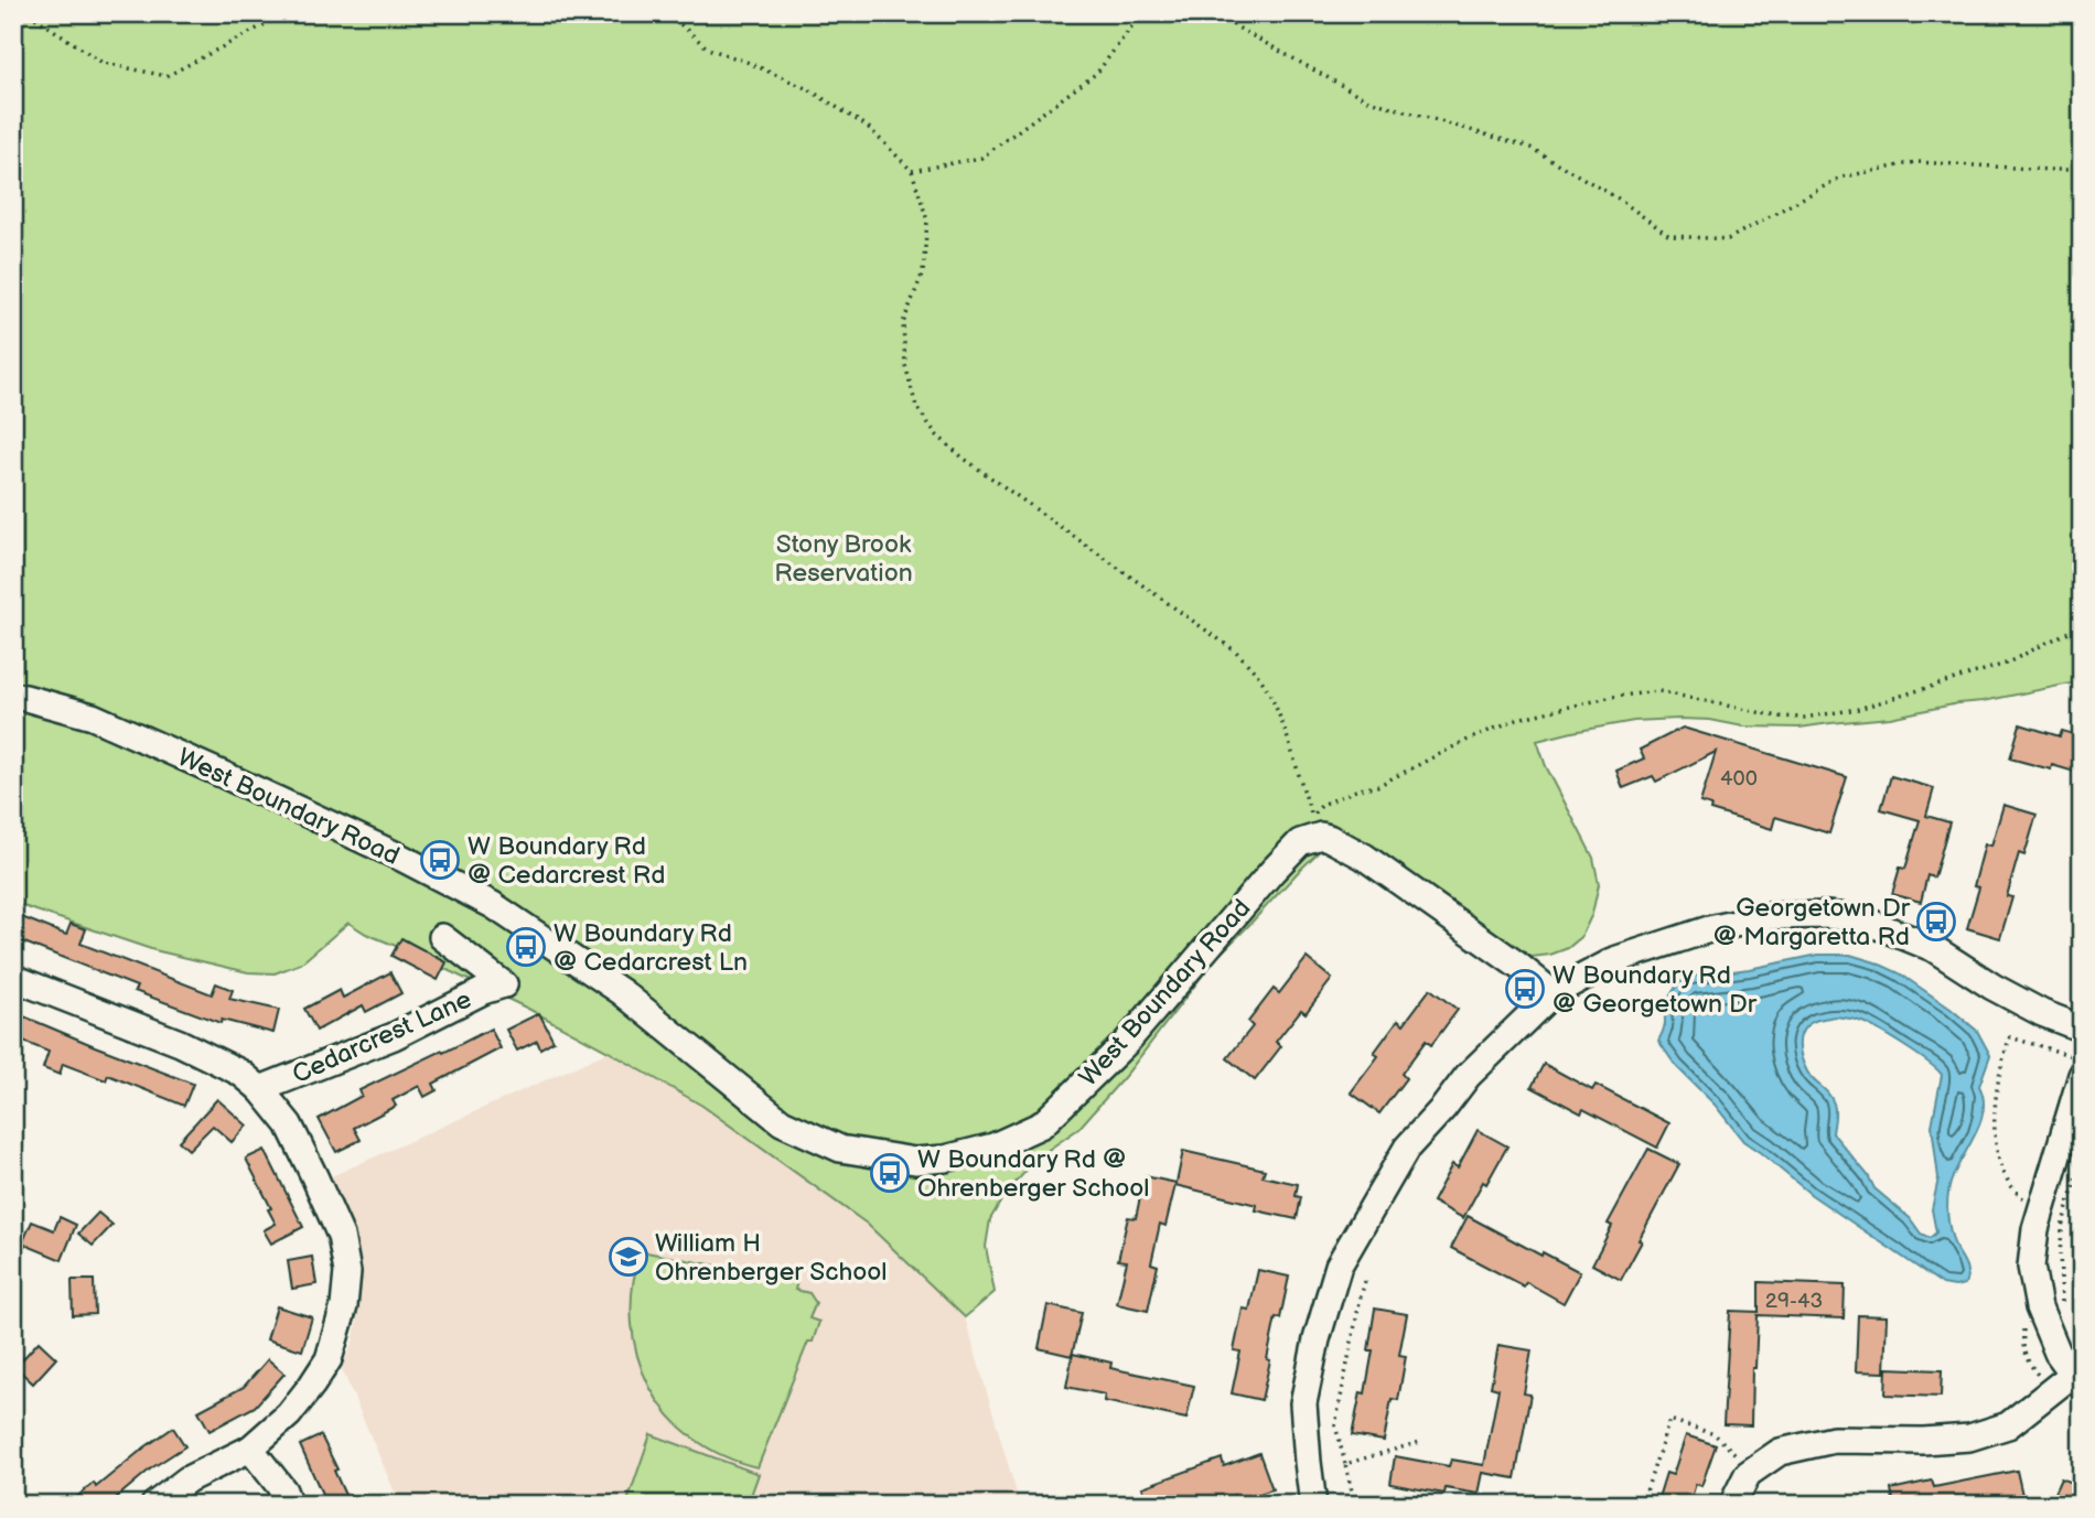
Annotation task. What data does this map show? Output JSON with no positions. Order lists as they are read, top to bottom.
{
  "streets": {
    "street": ["West Boundary Road", "Cedarcrest Lane"]
  },
  "parks": ["Stony Brook Reservation"],
  "places": {
    "bus stop": [
      "W Boundary Rd @ Cedarcrest Rd",
      "Georgetown Dr @ Margaretta Rd",
      "W Boundary Rd @ Cedarcrest Ln",
      "W Boundary Rd @ Georgetown Dr",
      "W Boundary Rd @ Ohrenberger School"
    ],
    "school or university": ["William H Ohrenberger School"]
  },
  "house_numbers": ["400", "29-43"]
}
